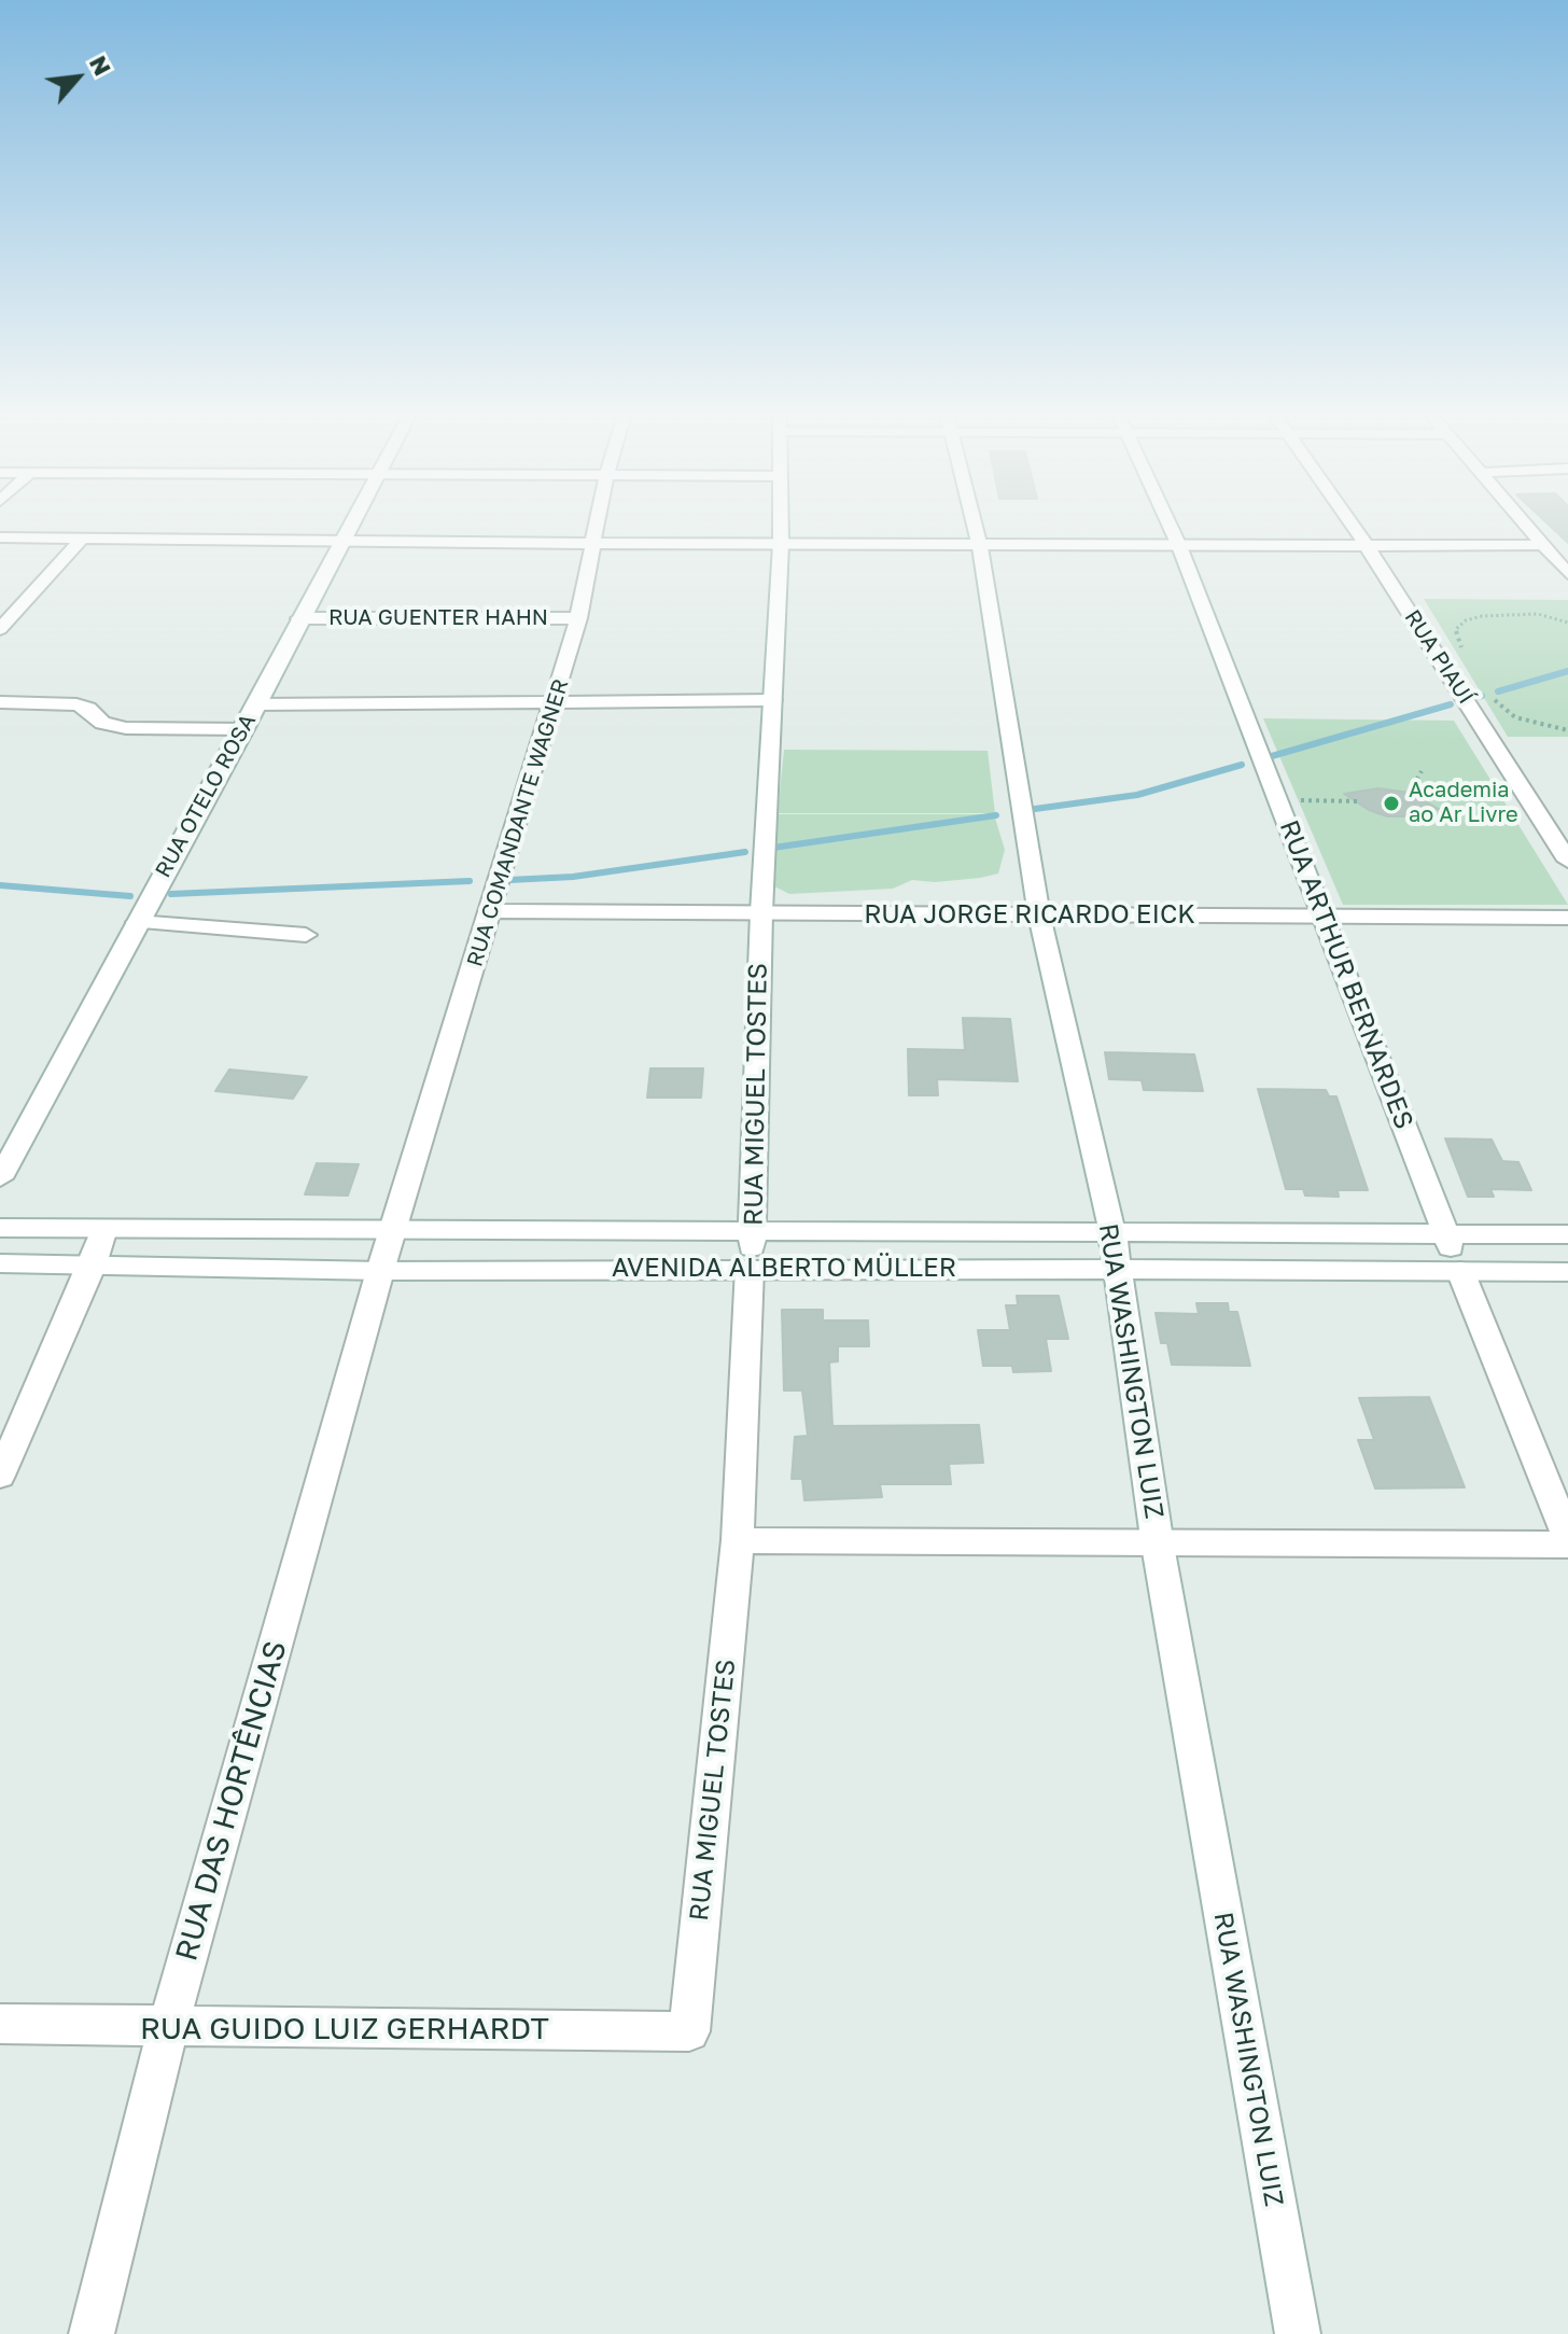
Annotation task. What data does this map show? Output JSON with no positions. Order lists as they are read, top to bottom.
{
  "streets": {
    "street": [
      "RUA GUENTER HAHN",
      "RUA PIAUÍ",
      "RUA OTELO ROSA",
      "RUA COMANDANTE WAGNER",
      "RUA JORGE RICARDO EICK",
      "RUA ARTHUR BERNARDES",
      "RUA MIGUEL TOSTES",
      "AVENIDA ALBERTO MÜLLER",
      "RUA WASHINGTON LUIZ",
      "RUA DAS HORTÊNCIAS",
      "RUA GUIDO LUIZ GERHARDT"
    ]
  },
  "crossings": [
    ["RUA GUENTER HAHN", "RUA OTELO ROSA"],
    ["RUA GUENTER HAHN", "RUA COMANDANTE WAGNER"],
    ["RUA COMANDANTE WAGNER", "RUA JORGE RICARDO EICK"],
    ["RUA COMANDANTE WAGNER", "AVENIDA ALBERTO MÜLLER"],
    ["RUA COMANDANTE WAGNER", "RUA DAS HORTÊNCIAS"],
    ["RUA JORGE RICARDO EICK", "RUA ARTHUR BERNARDES"],
    ["RUA JORGE RICARDO EICK", "RUA MIGUEL TOSTES"],
    ["RUA JORGE RICARDO EICK", "RUA WASHINGTON LUIZ"],
    ["RUA ARTHUR BERNARDES", "AVENIDA ALBERTO MÜLLER"],
    ["RUA MIGUEL TOSTES", "AVENIDA ALBERTO MÜLLER"],
    ["RUA MIGUEL TOSTES", "RUA GUIDO LUIZ GERHARDT"],
    ["AVENIDA ALBERTO MÜLLER", "RUA WASHINGTON LUIZ"],
    ["AVENIDA ALBERTO MÜLLER", "RUA DAS HORTÊNCIAS"],
    ["RUA DAS HORTÊNCIAS", "RUA GUIDO LUIZ GERHARDT"]
  ],
  "places": ["Academia ao Ar Livre"],
  "north": "top right"
}
